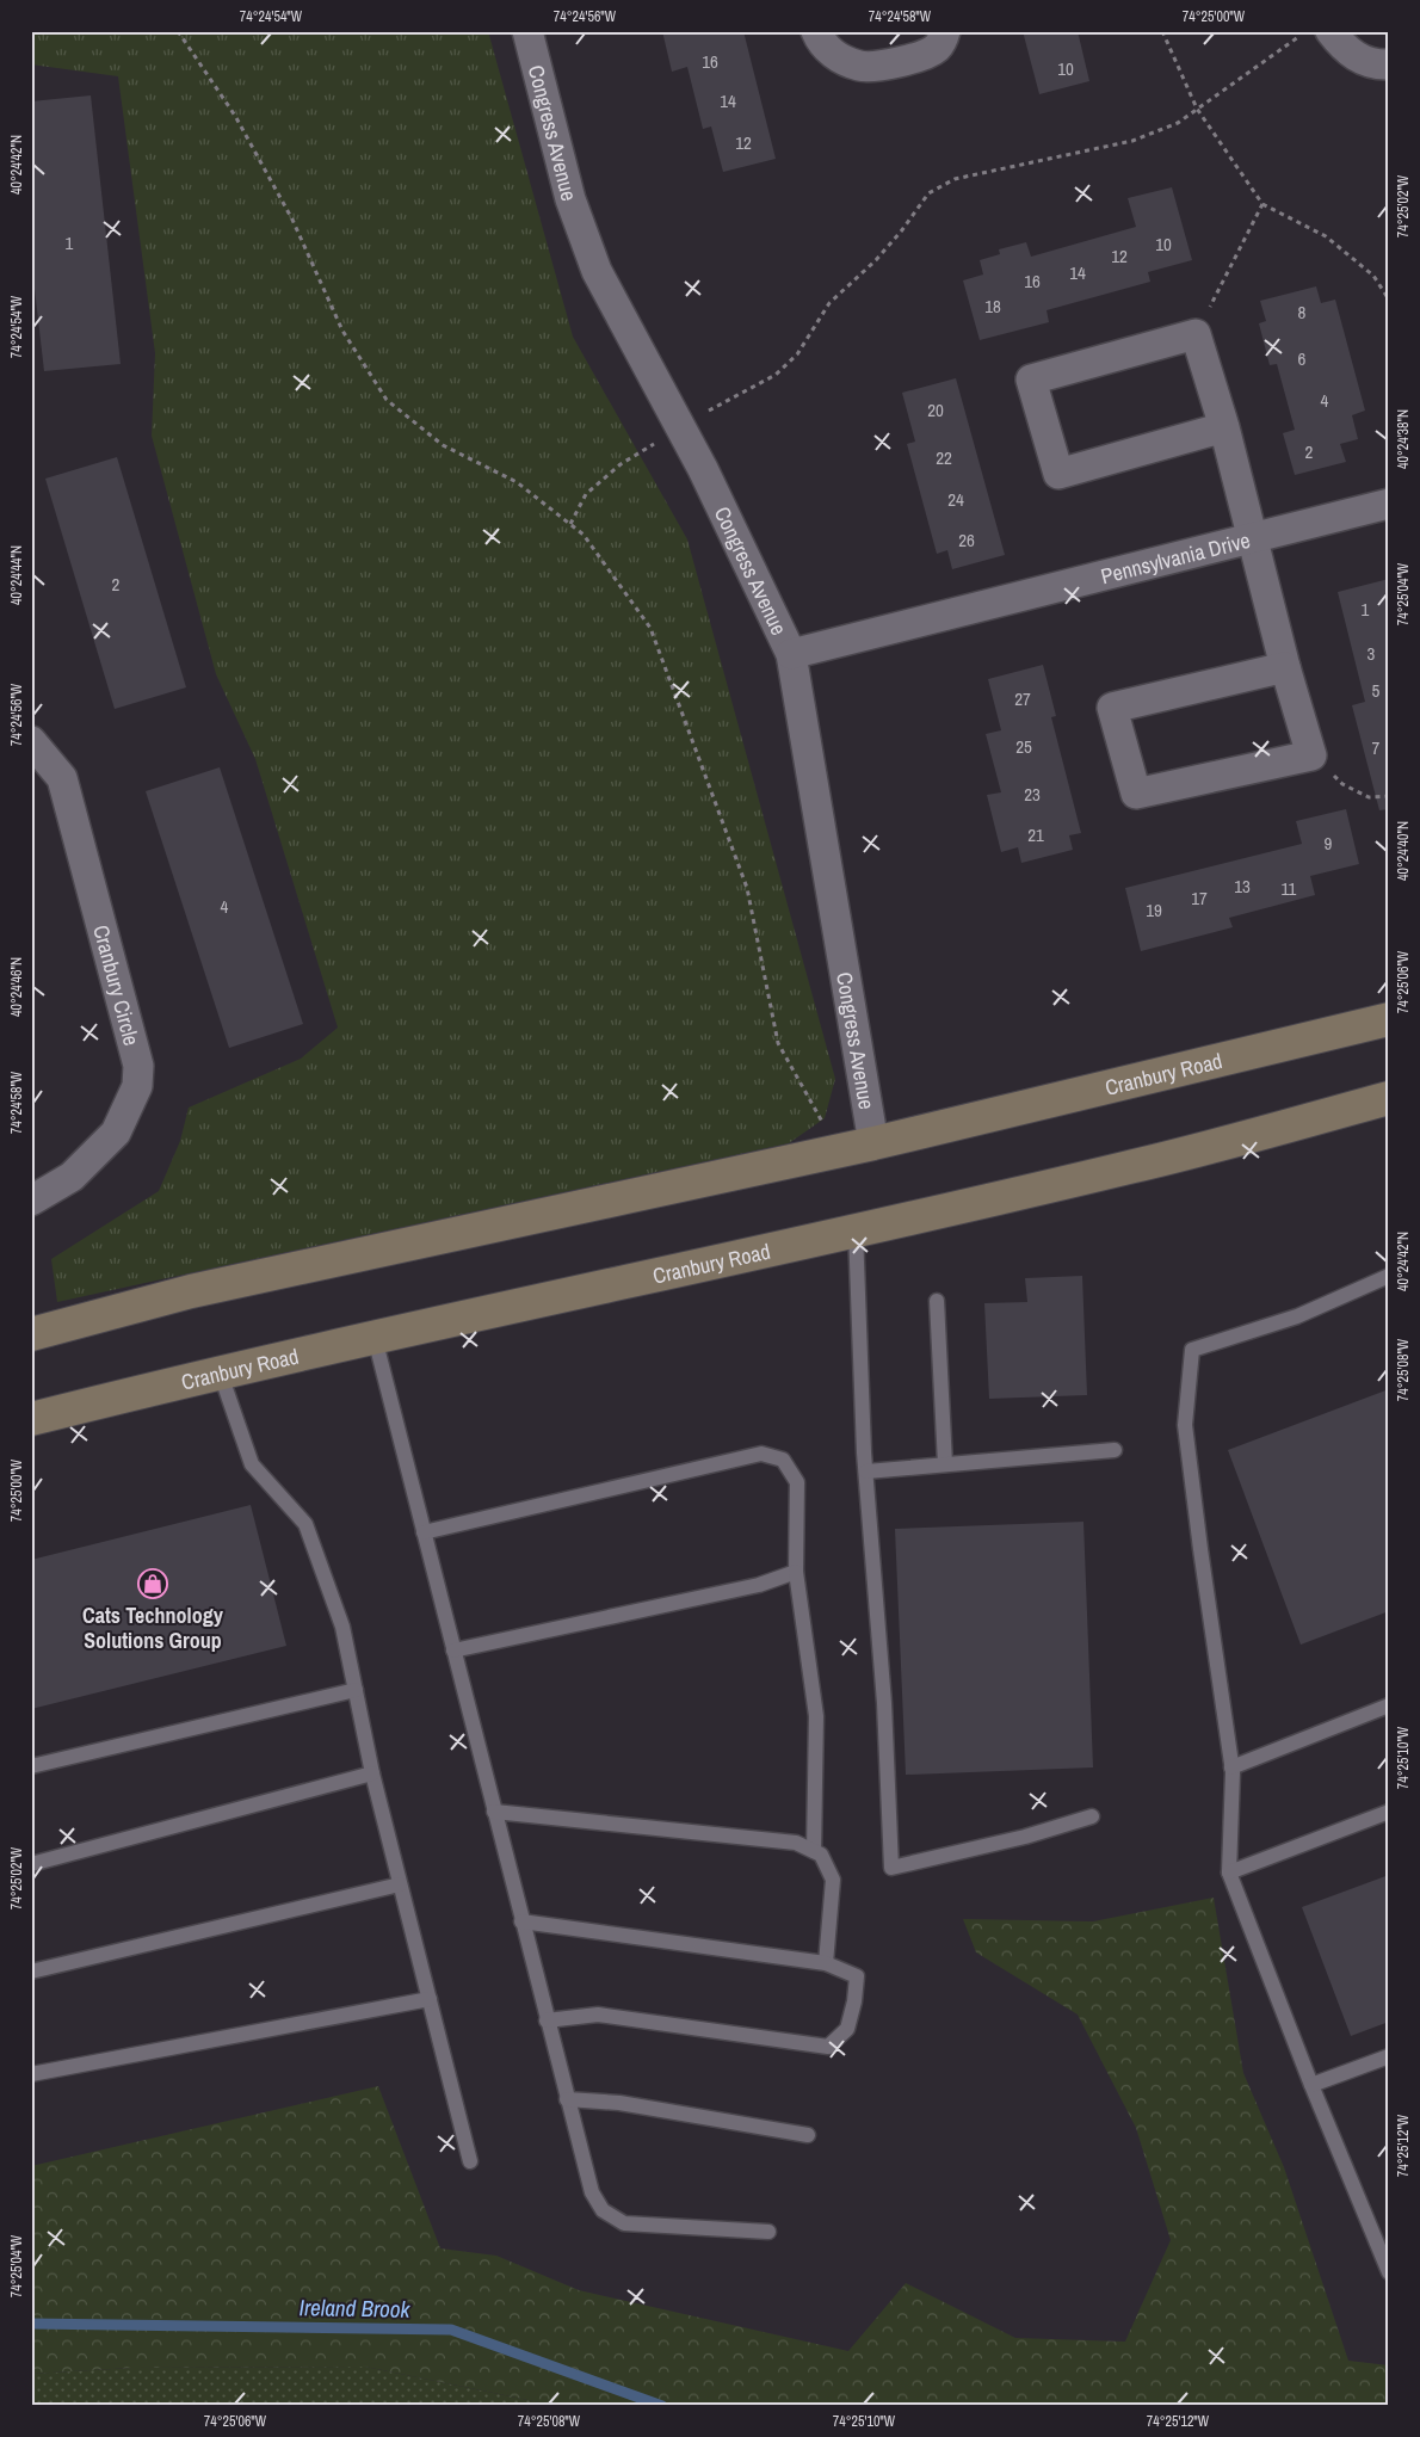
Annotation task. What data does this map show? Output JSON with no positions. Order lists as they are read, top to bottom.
{
  "streets": {
    "main road": ["Cranbury Road"],
    "street": ["Congress Avenue", "Pennsylvania Drive", "Cranbury Circle"]
  },
  "crossings": [
    ["Congress Avenue", "Pennsylvania Drive"],
    ["Congress Avenue", "Cranbury Road"]
  ],
  "water": ["Ireland Brook"],
  "places": {
    "shop": ["Cats Technology Solutions Group"]
  },
  "house_numbers": [
    "16",
    "10",
    "14",
    "12",
    "1",
    "10",
    "12",
    "14",
    "16",
    "18",
    "8",
    "6",
    "4",
    "20",
    "2",
    "22",
    "24",
    "26",
    "2",
    "1",
    "3",
    "5",
    "27",
    "25",
    "7",
    "23",
    "21",
    "9",
    "13",
    "11",
    "17",
    "4",
    "19"
  ],
  "coordinates": [
    "74°24'54\"W",
    "74°24'56\"W",
    "74°24'58\"W",
    "74°25'00\"W",
    "40°24'42\"N",
    "74°25'02\"W",
    "40°24'38\"N",
    "40°24'44\"N",
    "74°25'04\"W",
    "40°24'40\"N",
    "74°25'06\"W",
    "40°24'46\"N",
    "74°25'08\"W",
    "74°25'10\"W",
    "74°25'12\"W"
  ]
}
